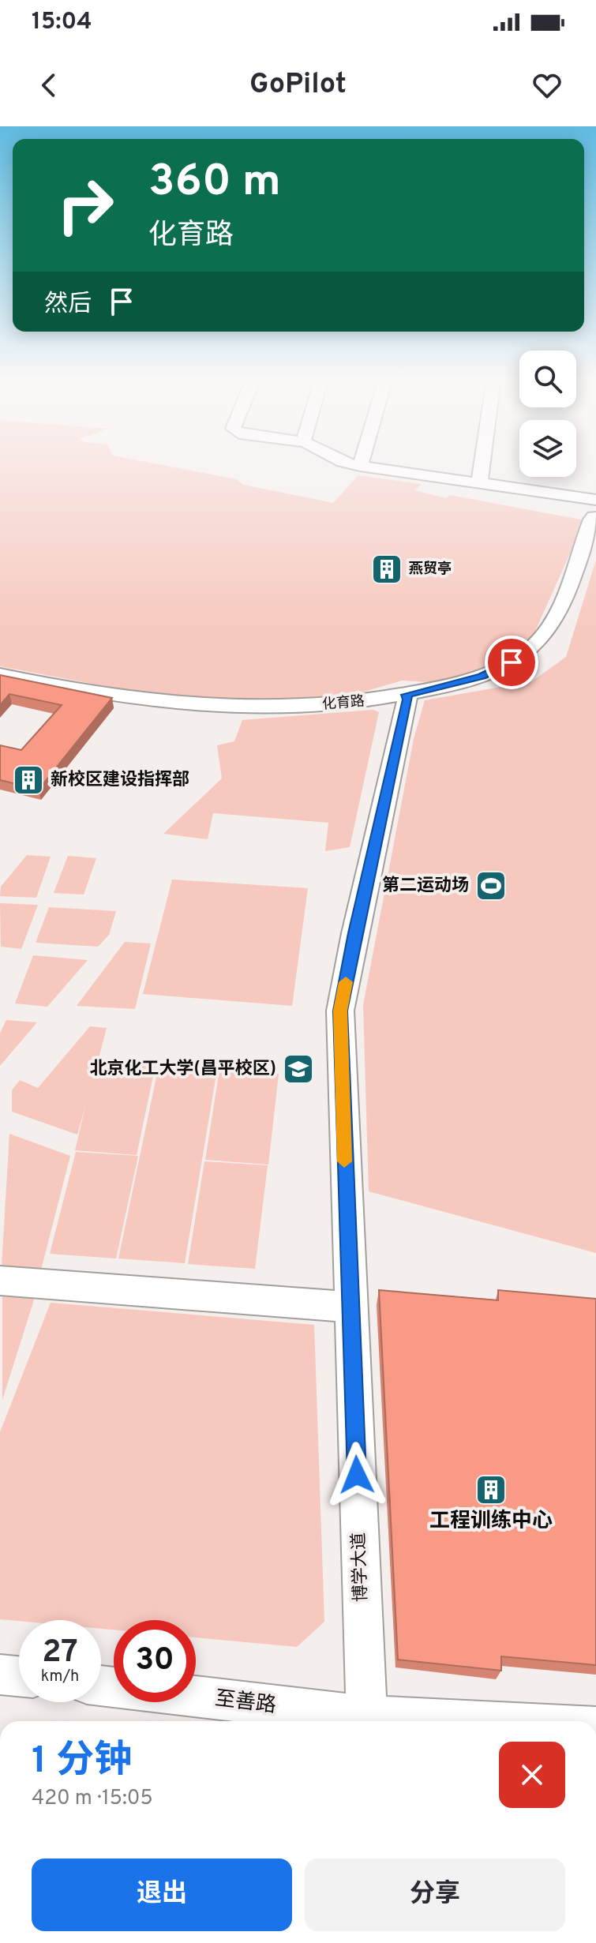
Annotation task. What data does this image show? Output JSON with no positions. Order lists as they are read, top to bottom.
{
  "streets": {
    "street": ["化育路", "博学大道", "至善路"]
  },
  "crossings": [
    ["化育路", "博学大道"]
  ],
  "places": {
    "building": ["燕贸亭", "新校区建设指挥部", "工程训练中心"],
    "sports": ["第二运动场"],
    "school or university": ["北京化工大学(昌平校区)"]
  },
  "page": {
    "status": "15:04",
    "header": "GoPilot",
    "turn": ["360 m", "化育路"],
    "then": "然后",
    "speed": "27 km/h",
    "limit": "30",
    "heading": ["1 分钟", "420 m · 15:05"],
    "buttons": ["退出", "分享"]
  }
}
